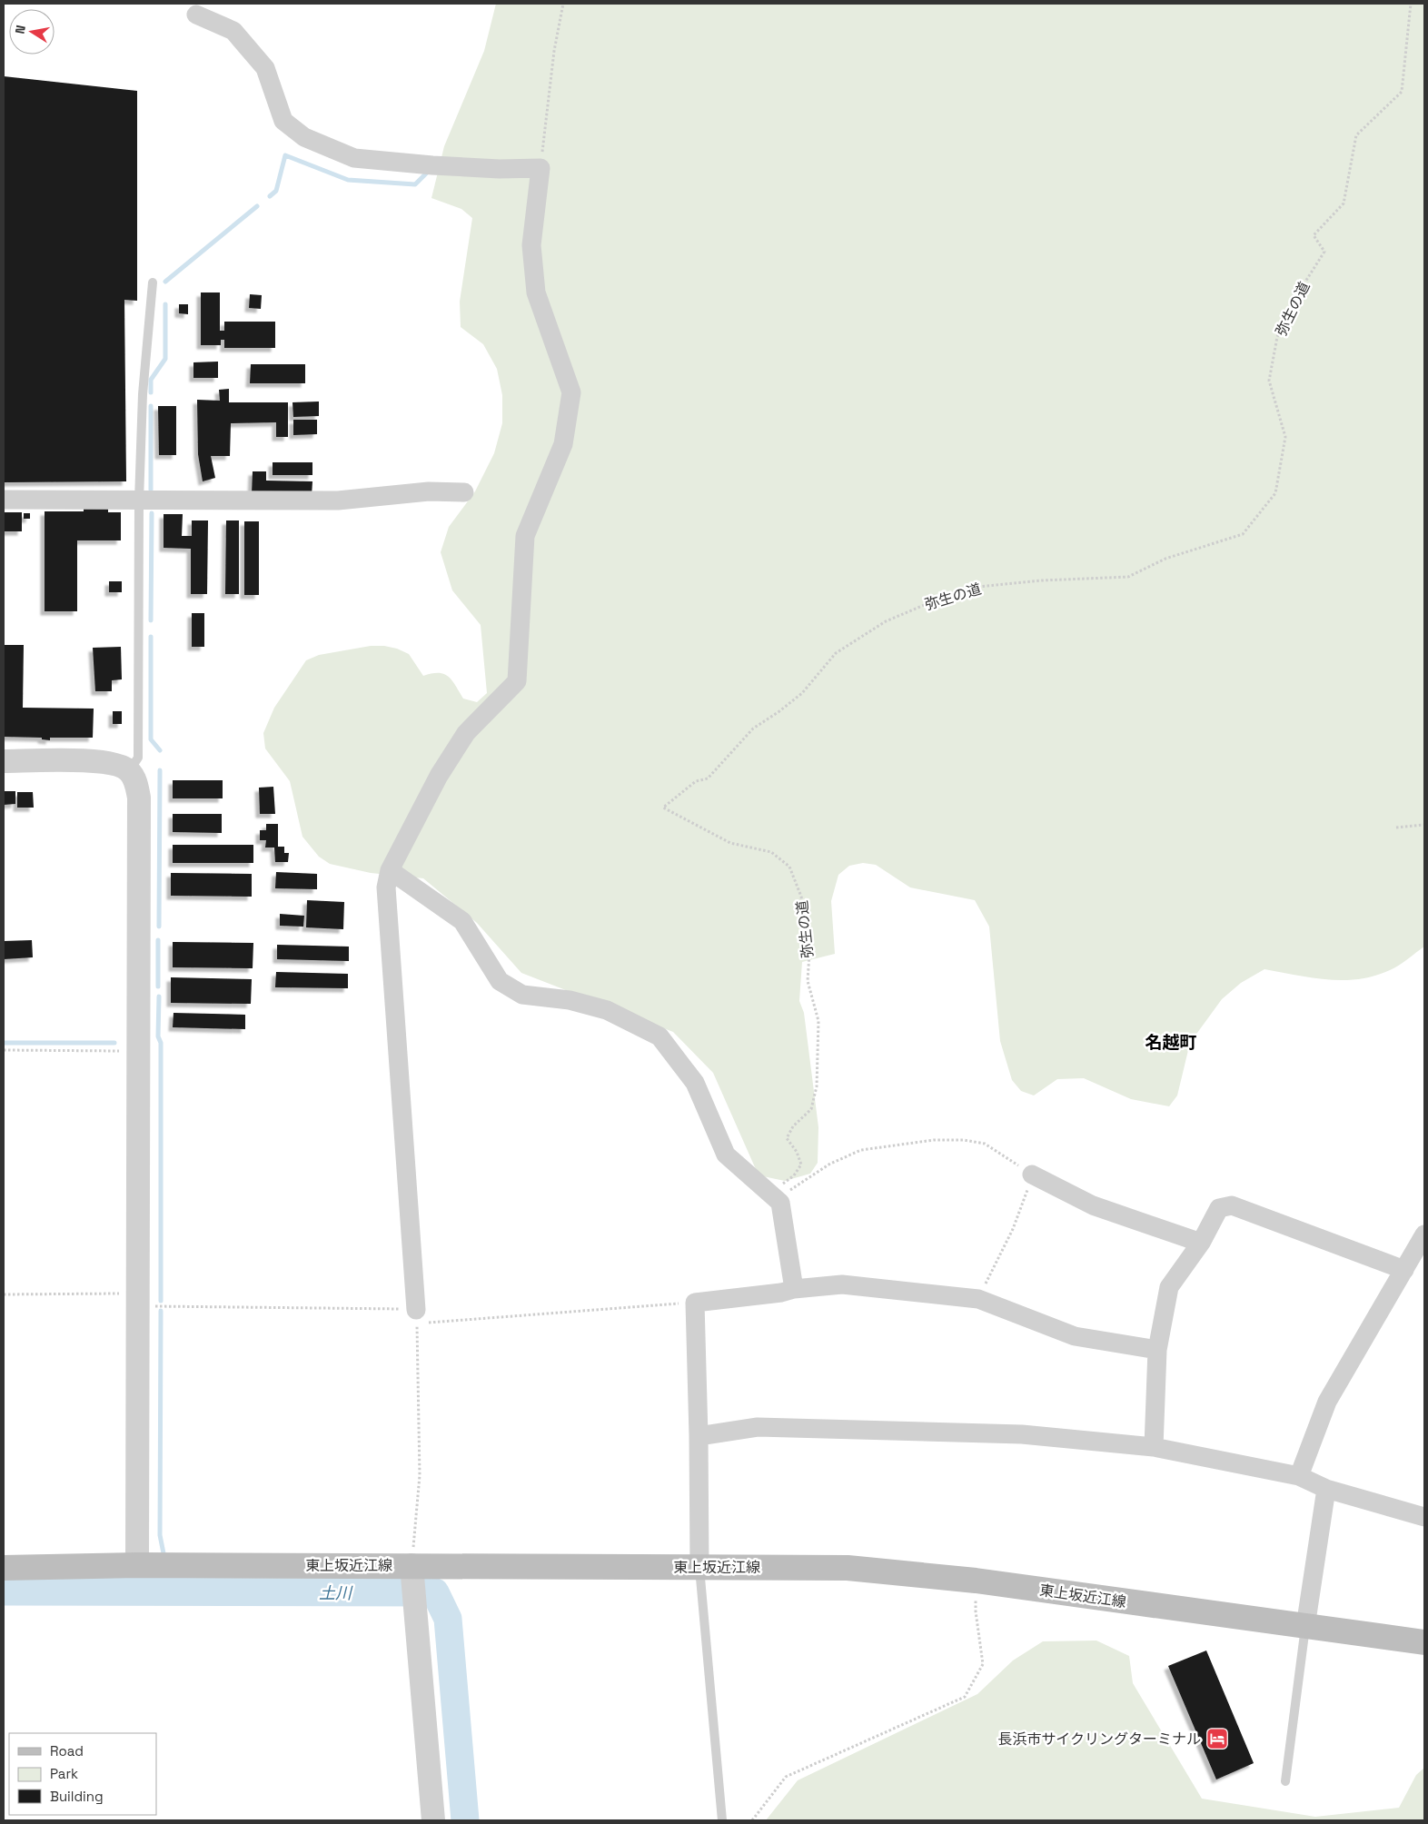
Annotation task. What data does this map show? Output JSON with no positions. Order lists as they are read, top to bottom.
{
  "streets": {
    "main road": ["東上坂近江線"],
    "path": ["弥生の道"]
  },
  "districts": ["名越町"],
  "water": ["土川"],
  "places": {
    "hotel": ["長浜市サイクリングターミナル"]
  },
  "legend": ["Road", "Park", "Building"],
  "north": "left"
}
